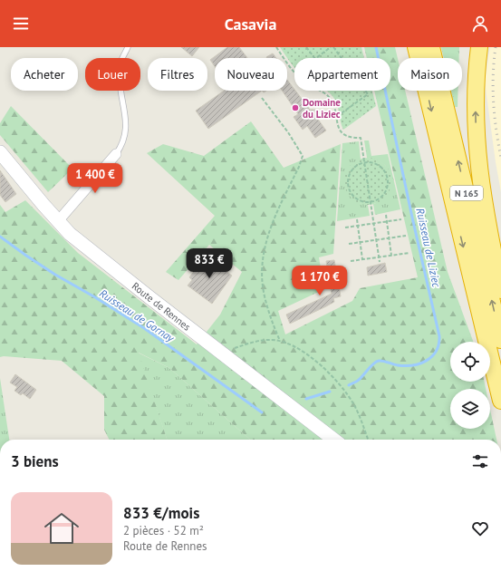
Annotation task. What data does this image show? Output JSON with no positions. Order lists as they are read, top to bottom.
{
  "streets": {
    "highway": ["N 165"],
    "main road": ["Route de Rennes"]
  },
  "water": ["Ruisseau de Liziec", "Ruisseau de Gornay"],
  "places": ["Domaine du Liziec"],
  "page": {
    "header": "Casavia",
    "chip": [
      "Acheter",
      "Louer",
      "Filtres",
      "Nouveau",
      "Appartement",
      "Maison"
    ],
    "price": ["1 400 €", "833 €", "1 170 €"],
    "heading": "3 biens",
    "list": [
      {
        "name": "833 €/mois",
        "note": "2 pièces · 52 m² · Route de Rennes"
      }
    ]
  }
}
